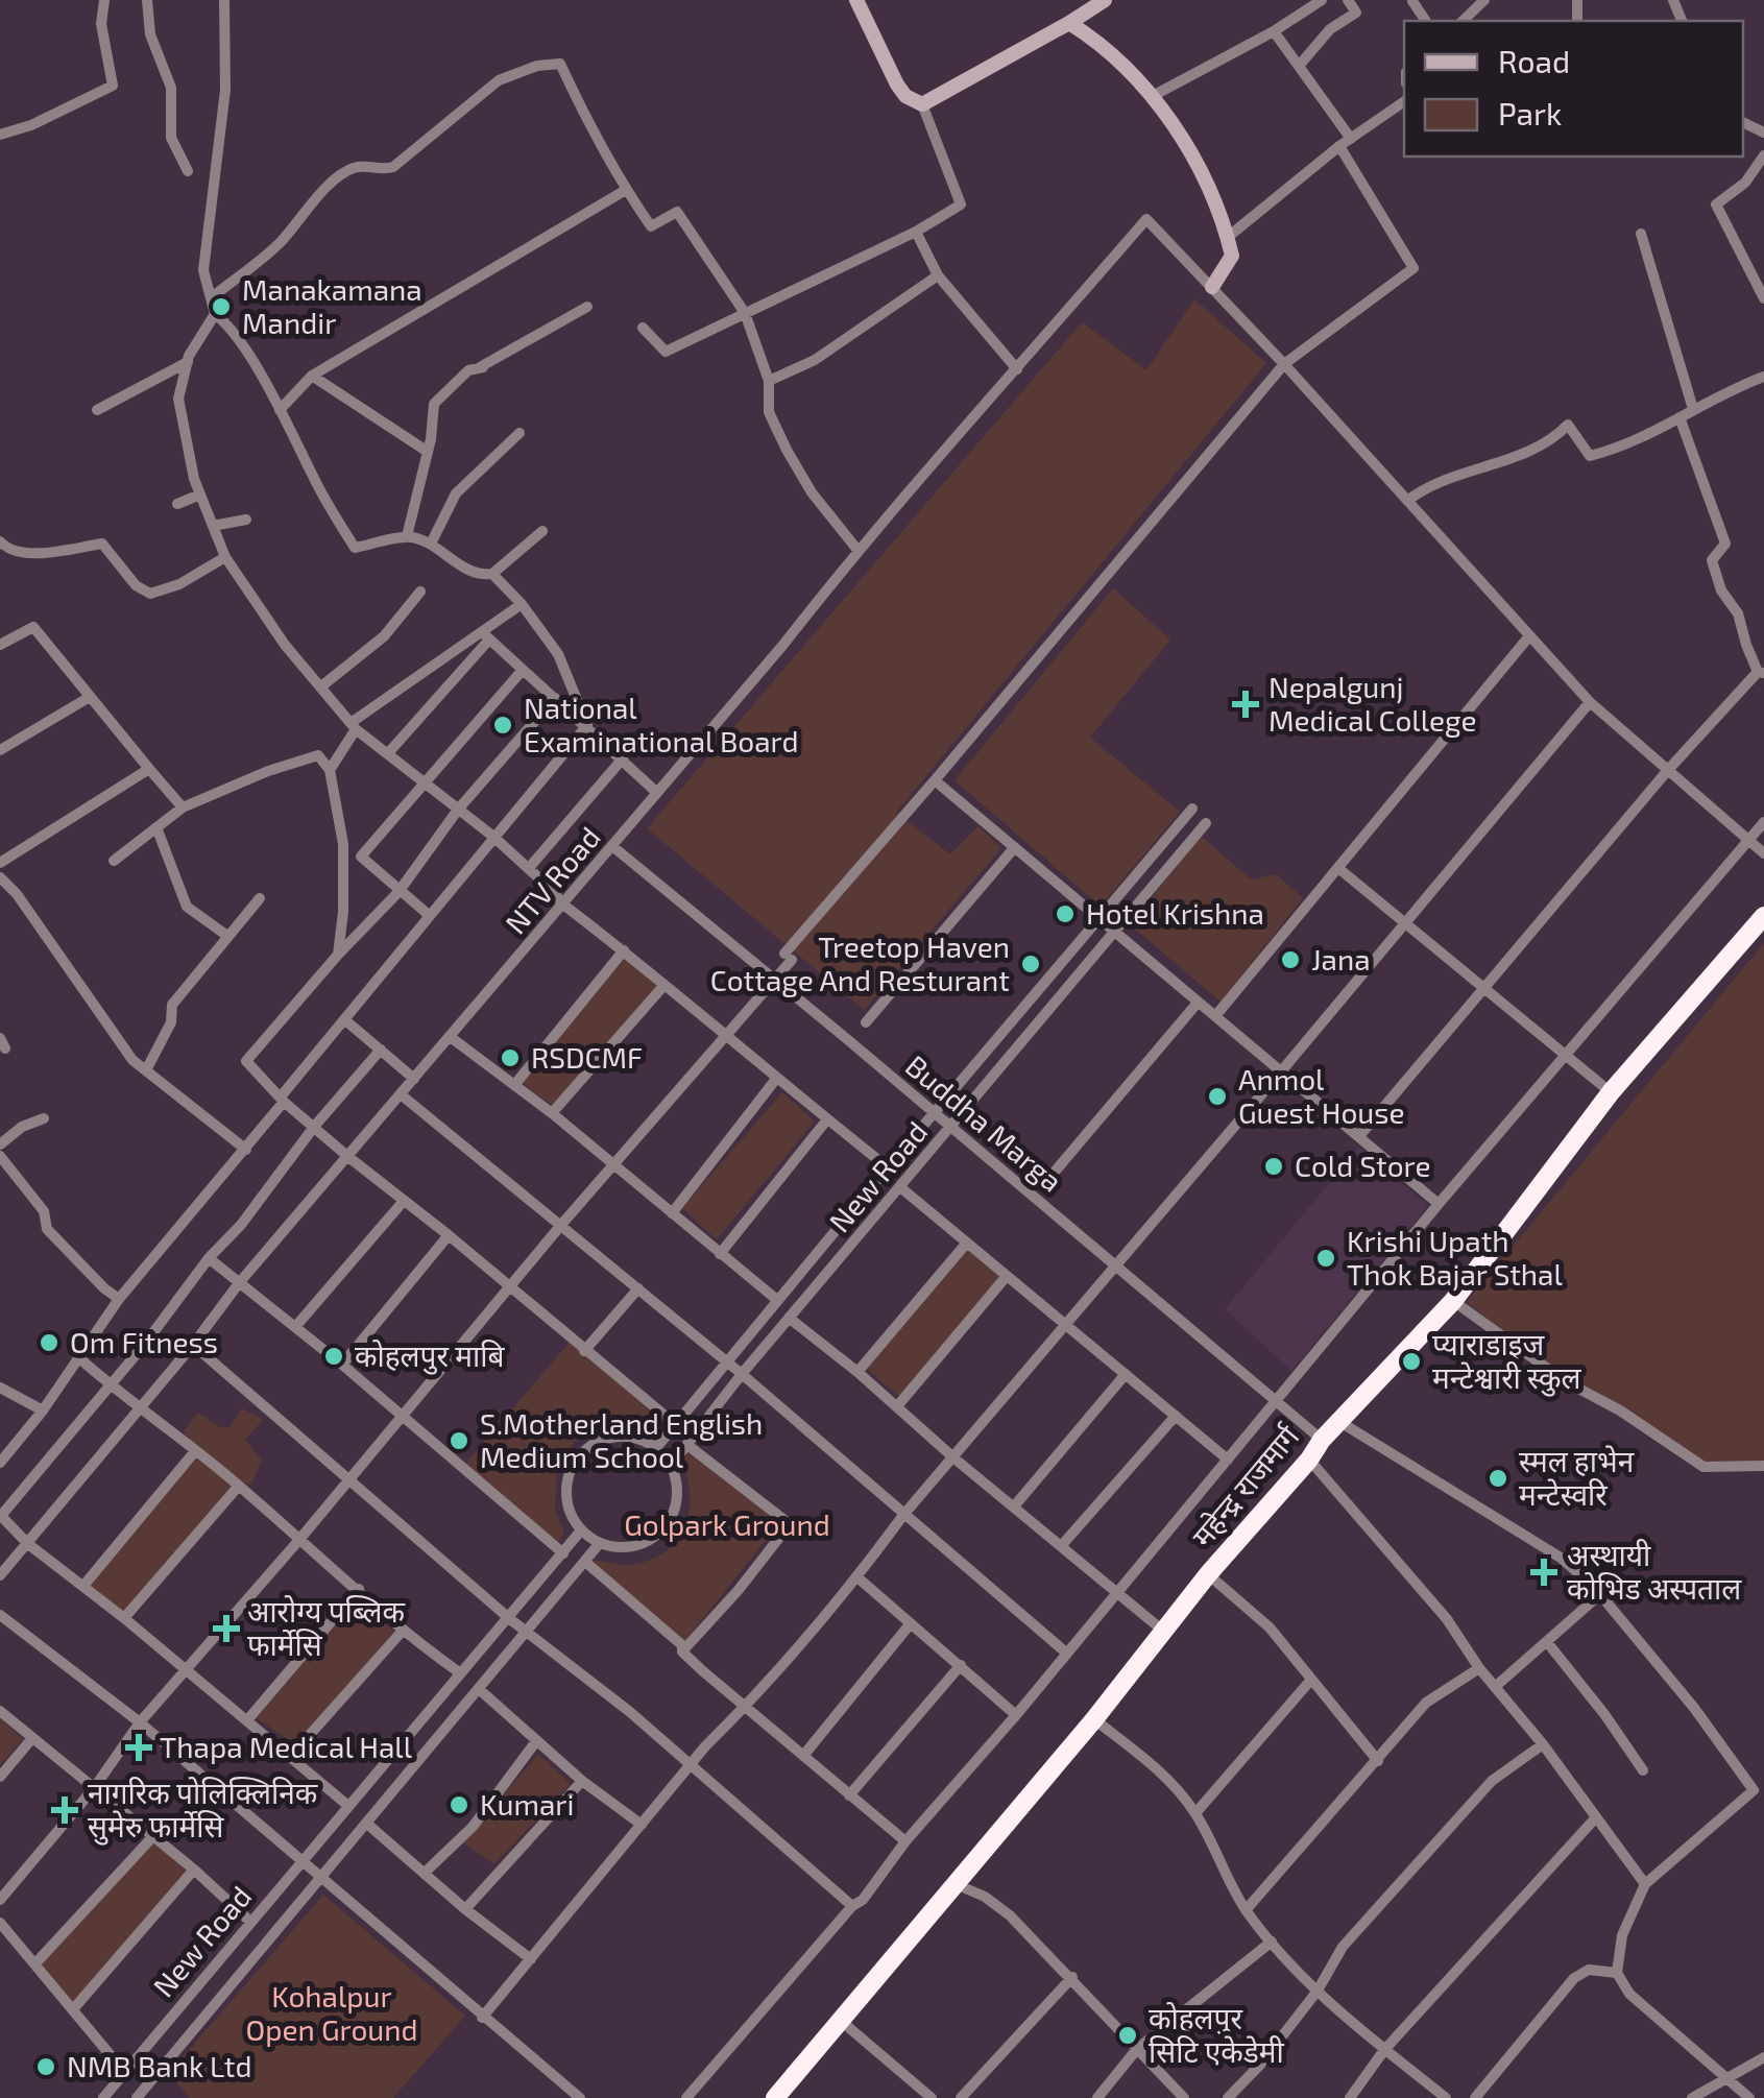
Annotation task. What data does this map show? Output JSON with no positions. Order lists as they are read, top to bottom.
{
  "streets": {
    "highway": ["महेन्द्र राजमार्ग"],
    "street": ["NTV Road", "Buddha Marga", "New Road"]
  },
  "crossings": [
    ["NTV Road", "Buddha Marga"],
    ["Buddha Marga", "New Road"],
    ["Buddha Marga", "महेन्द्र राजमार्ग"]
  ],
  "parks": ["Golpark Ground", "Kohalpur Open Ground"],
  "places": {
    "other": [
      "Manakamana Mandir",
      "National Examinational Board",
      "Hotel Krishna",
      "Jana",
      "Treetop Haven Cottage And Resturant",
      "RSDCMF",
      "Anmol Guest House",
      "Cold Store",
      "Krishi Upath Thok Bajar Sthal",
      "Om Fitness",
      "कोहलपुर माबि",
      "प्याराडाइज मन्टेश्वारी स्कुल",
      "S.Motherland English Medium School",
      "स्मल हाभेन मन्टेस्वरि",
      "Kumari",
      "कोहलपुर सिटि एकेडेमी",
      "NMB Bank Ltd"
    ],
    "health": [
      "Nepalgunj Medical College",
      "अस्थायी कोभिड अस्पताल",
      "आरोग्य पब्लिक फार्मेसि",
      "Thapa Medical Hall",
      "नागरिक पोलिक्लिनिक सुमेरु फार्मेसि"
    ]
  },
  "legend": ["Road", "Park"]
}
